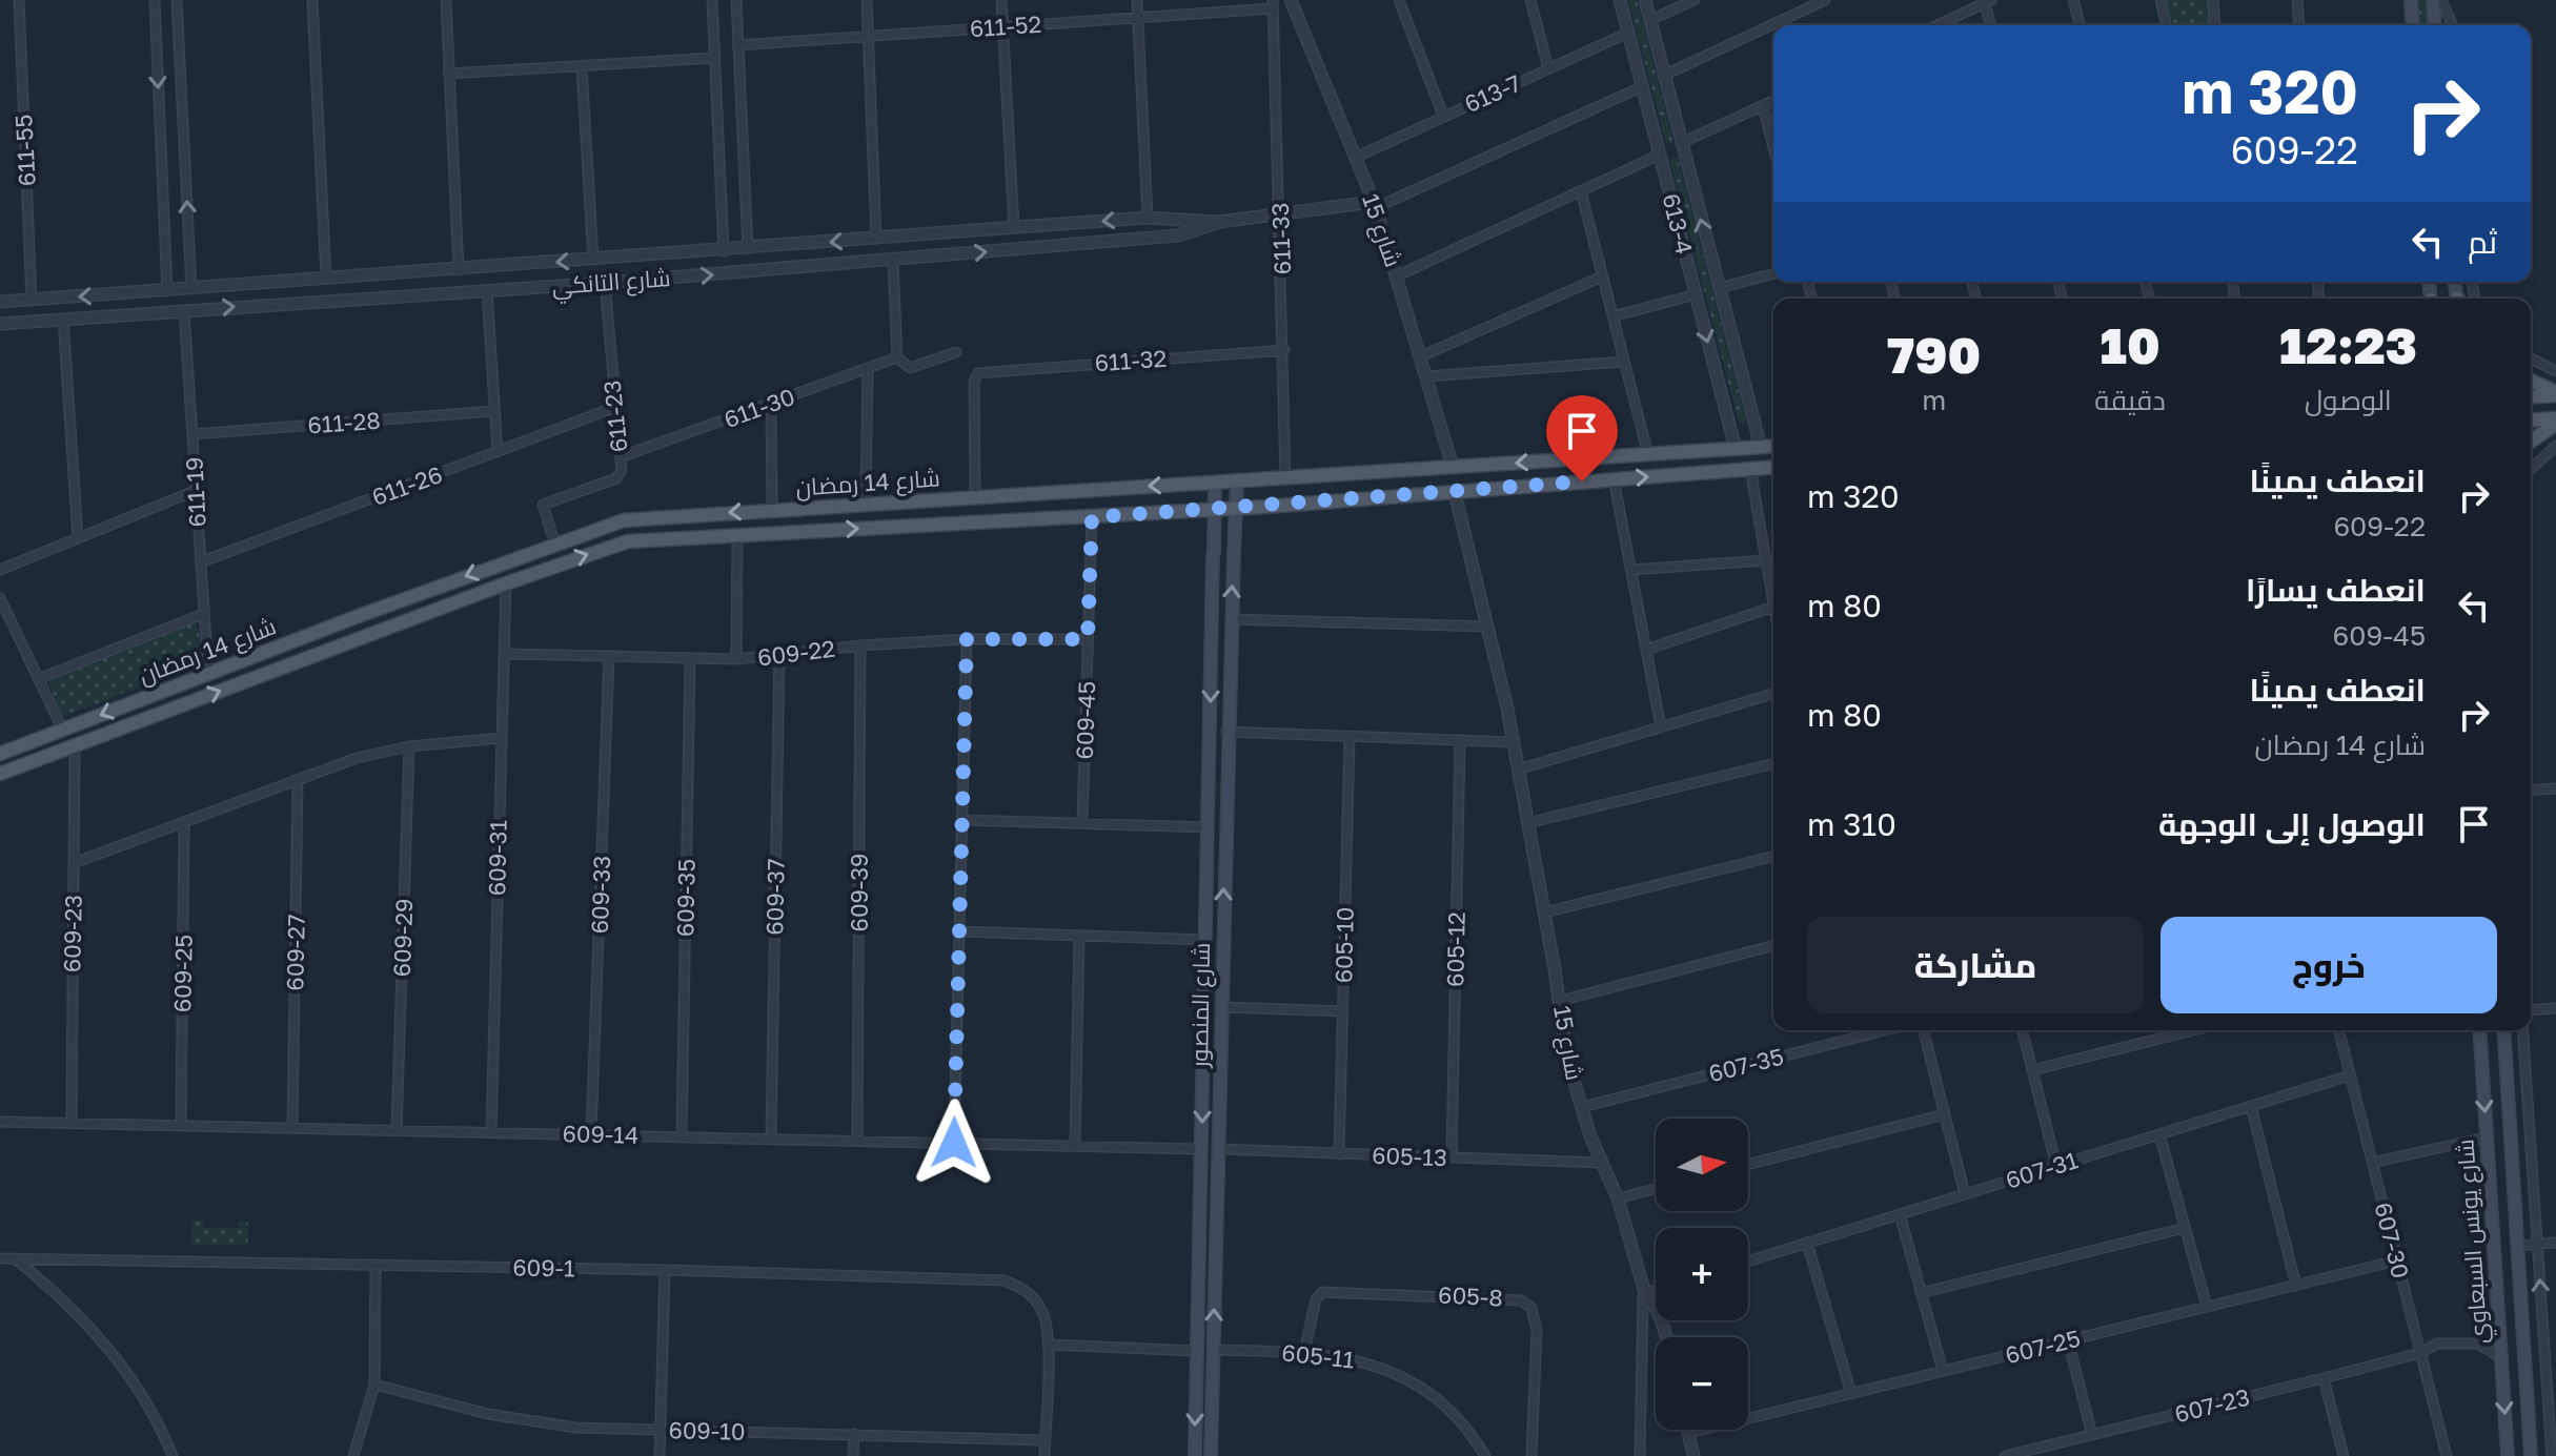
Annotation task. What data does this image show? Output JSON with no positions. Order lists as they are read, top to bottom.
{
  "streets": {
    "main road": ["شارع 14 رمضان", "شارع المنصور", "شارع يونس السبعاوي"],
    "street": [
      "611-52",
      "613-7",
      "611-55",
      "613-4",
      "شارع 15",
      "611-33",
      "شارع التانكي",
      "611-32",
      "611-30",
      "611-23",
      "611-28",
      "611-26",
      "611-19",
      "609-22",
      "609-45",
      "609-31",
      "609-39",
      "609-33",
      "609-37",
      "609-35",
      "609-23",
      "609-29",
      "605-10",
      "605-12",
      "609-27",
      "609-25",
      "607-35",
      "609-14",
      "605-13",
      "607-31",
      "607-30",
      "609-1",
      "605-8",
      "607-25",
      "605-11",
      "607-23",
      "609-10"
    ]
  },
  "crossings": [
    ["611-52", "611-33"],
    ["613-7", "613-4"],
    ["613-7", "شارع 15"],
    ["611-55", "شارع التانكي"],
    ["613-4", "شارع 14 رمضان"],
    ["شارع 15", "شارع التانكي"],
    ["شارع 15", "شارع 14 رمضان"],
    ["شارع 15", "607-35"],
    ["شارع 15", "605-13"],
    ["611-33", "شارع التانكي"],
    ["611-33", "611-32"],
    ["611-33", "شارع 14 رمضان"],
    ["شارع التانكي", "611-23"],
    ["شارع التانكي", "611-19"],
    ["611-32", "شارع 14 رمضان"],
    ["611-30", "611-23"],
    ["611-23", "شارع 14 رمضان"],
    ["611-23", "611-26"],
    ["611-28", "611-19"],
    ["شارع 14 رمضان", "611-19"],
    ["شارع 14 رمضان", "609-45"],
    ["شارع 14 رمضان", "609-31"],
    ["شارع 14 رمضان", "609-23"],
    ["شارع 14 رمضان", "شارع المنصور"],
    ["611-26", "611-19"],
    ["609-22", "609-45"],
    ["609-22", "609-31"],
    ["609-22", "609-39"],
    ["609-22", "609-33"],
    ["609-22", "609-37"],
    ["609-22", "609-35"],
    ["609-31", "609-14"],
    ["609-39", "609-14"],
    ["609-33", "609-14"],
    ["609-37", "609-14"],
    ["609-35", "609-14"],
    ["609-23", "609-14"],
    ["609-29", "609-14"],
    ["605-10", "605-13"],
    ["605-12", "605-13"],
    ["609-27", "609-14"],
    ["609-25", "609-14"],
    ["شارع المنصور", "609-14"],
    ["شارع المنصور", "605-13"],
    ["شارع المنصور", "605-11"],
    ["607-31", "607-30"],
    ["607-30", "607-25"],
    ["607-30", "607-23"],
    ["شارع يونس السبعاوي", "607-23"],
    ["609-1", "609-10"],
    ["605-8", "605-11"]
  ],
  "north": "right",
  "page": {
    "turn": ["320 m", "609-22"],
    "then": "ثم",
    "eta": [
      "12:23",
      "الوصول",
      "10",
      "دقيقة",
      "790",
      "m"
    ],
    "list": [
      {
        "name": "انعطف يمينًا",
        "note": "609-22",
        "value": "320 m"
      },
      {
        "name": "انعطف يسارًا",
        "note": "609-45",
        "value": "80 m"
      },
      {
        "name": "انعطف يمينًا",
        "note": "شارع 14 رمضان",
        "value": "80 m"
      },
      {
        "name": "الوصول إلى الوجهة",
        "value": "310 m"
      }
    ],
    "buttons": ["خروج", "مشاركة"],
    "map_buttons": ["+", "−"]
  }
}
